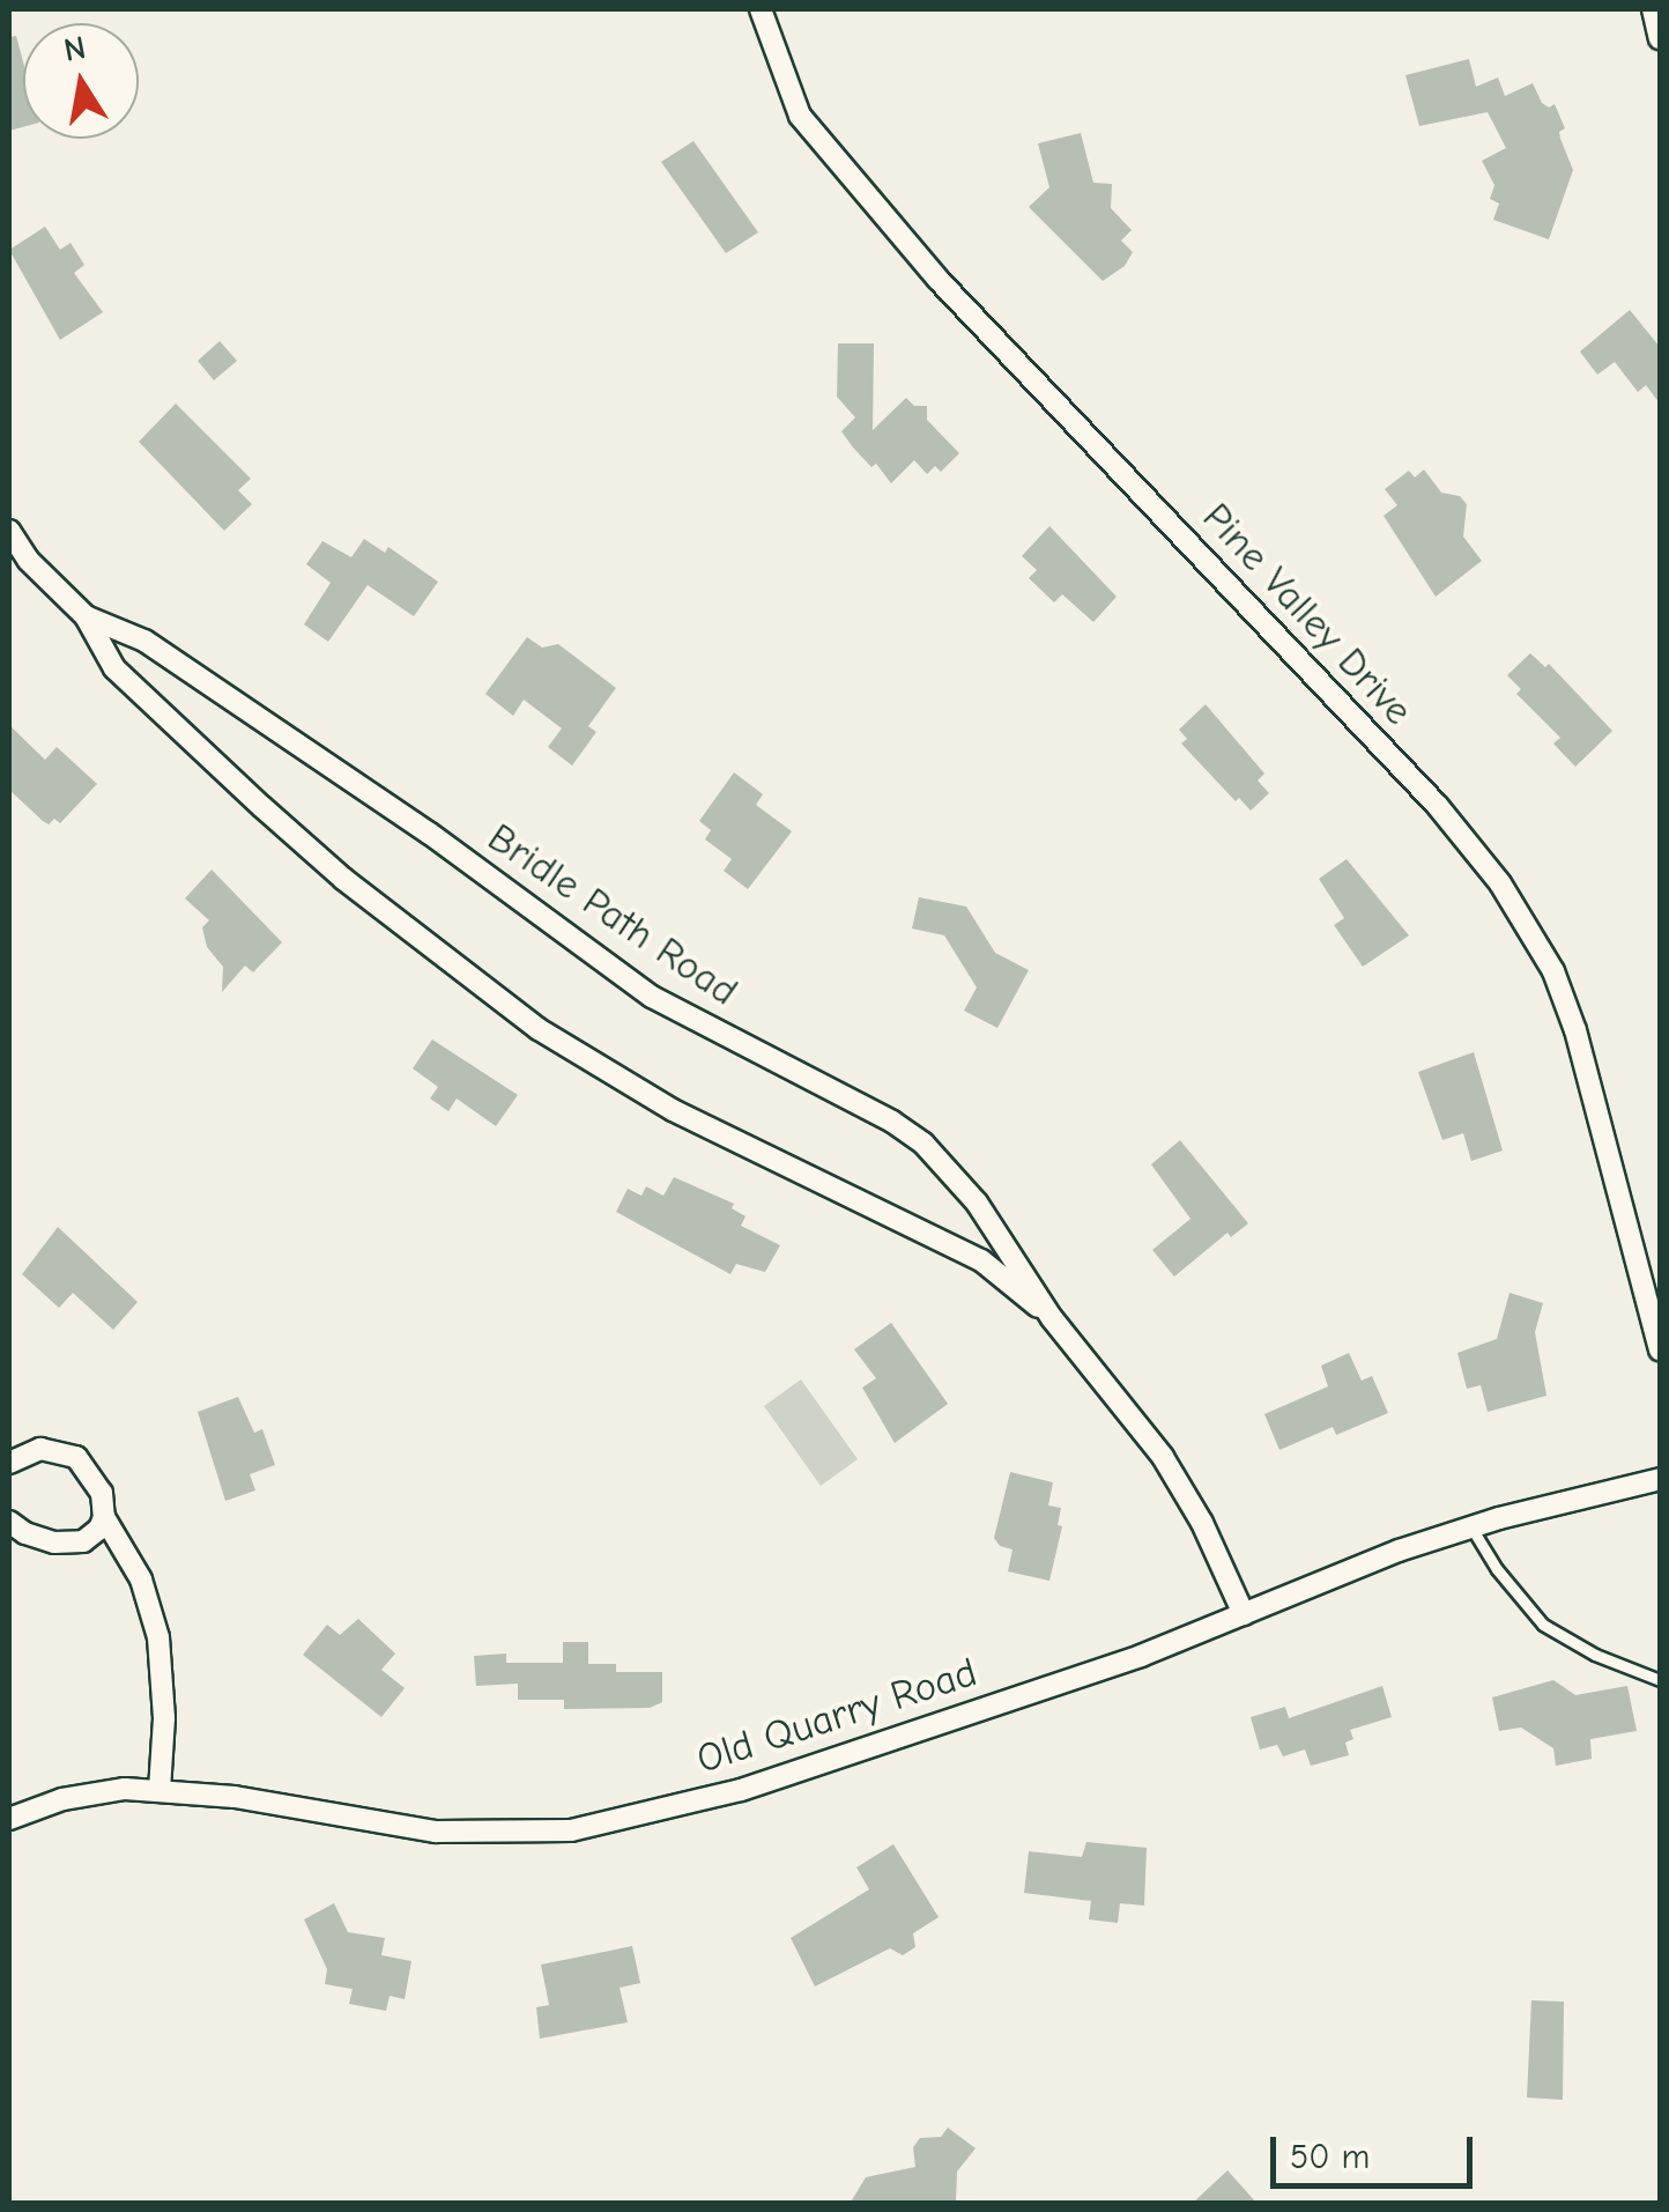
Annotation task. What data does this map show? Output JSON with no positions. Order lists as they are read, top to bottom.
{
  "streets": {
    "street": ["Pine Valley Drive", "Bridle Path Road", "Old Quarry Road"]
  },
  "crossings": [
    ["Bridle Path Road", "Old Quarry Road"]
  ],
  "scale_bar": "50 m",
  "north": "top"
}
